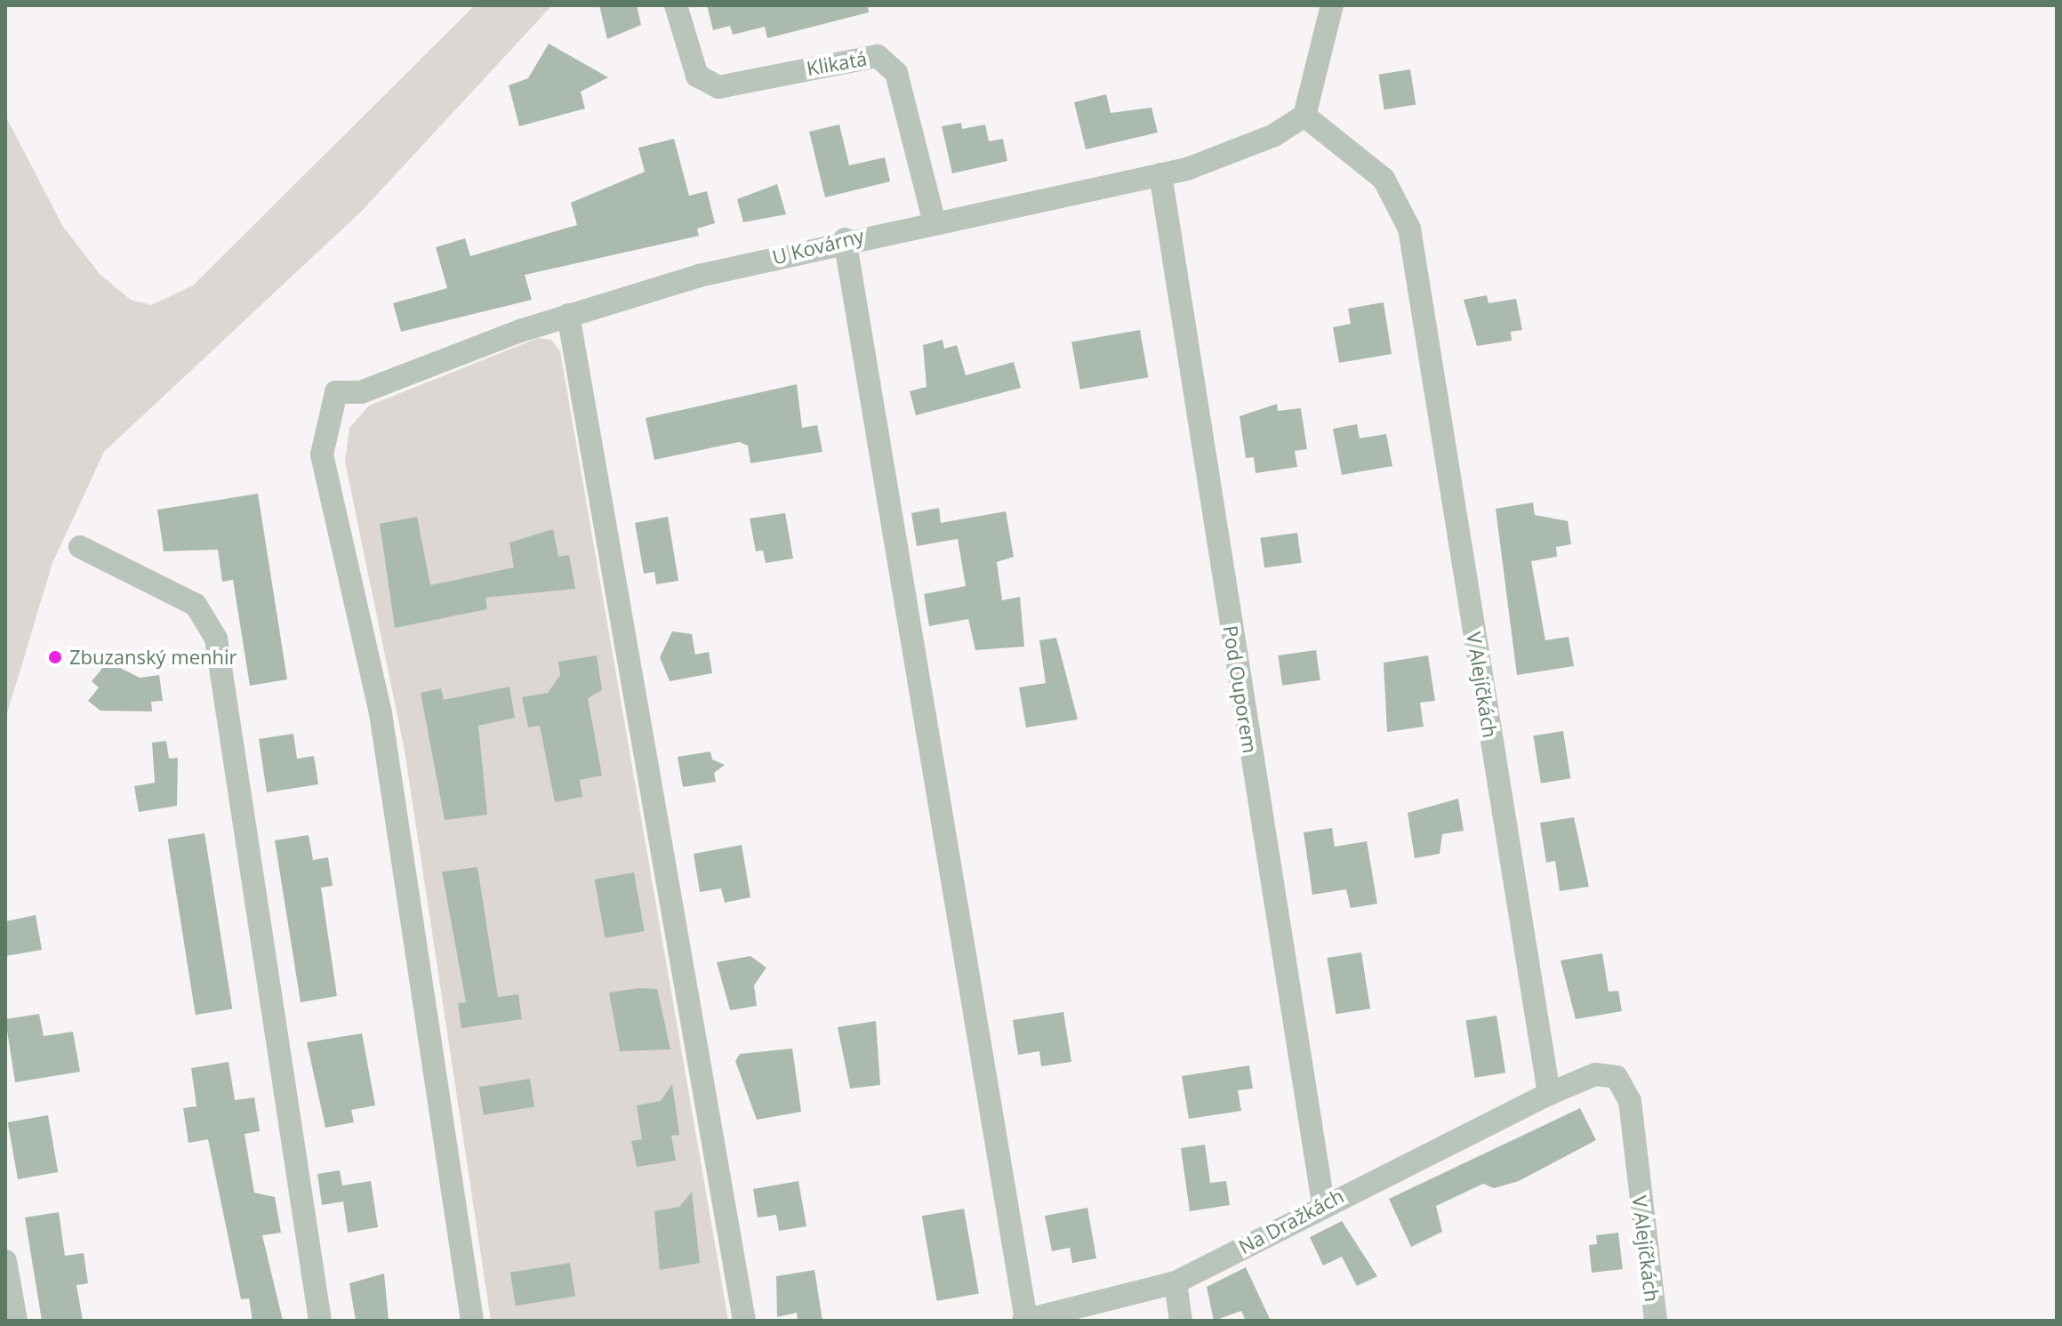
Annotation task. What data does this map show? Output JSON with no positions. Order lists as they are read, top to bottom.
{
  "streets": {
    "street": [
      "Klikatá",
      "U Kovárny",
      "V Alejíčkách",
      "Pod Ouporem",
      "Na Dražkách"
    ]
  },
  "crossings": [
    ["Klikatá", "U Kovárny"],
    ["U Kovárny", "V Alejíčkách"],
    ["U Kovárny", "Pod Ouporem"],
    ["V Alejíčkách", "Na Dražkách"],
    ["Pod Ouporem", "Na Dražkách"]
  ],
  "places": ["Zbuzanský menhir"]
}
